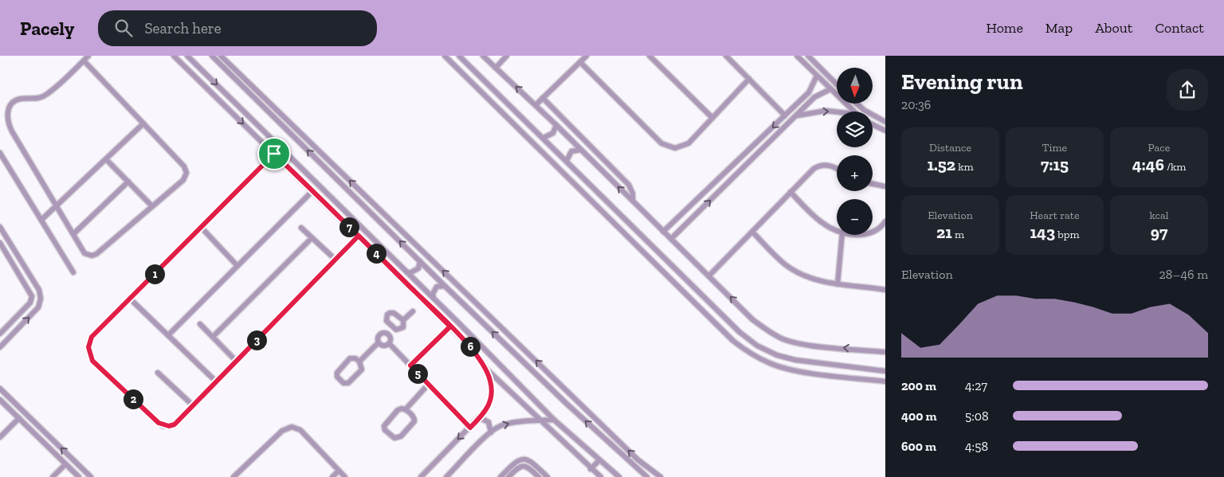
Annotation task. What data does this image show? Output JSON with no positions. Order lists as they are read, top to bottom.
{
  "north": "bottom",
  "page": {
    "header": "Pacely",
    "search": "Search here",
    "nav": [
      "Home",
      "Map",
      "About",
      "Contact"
    ],
    "heading": ["Evening run", "20:36"],
    "map_buttons": ["+", "−"],
    "stats": [
      ["Distance", "1.52 km"],
      ["Time", "7:15"],
      ["Pace", "4:46 /km"],
      ["Elevation", "21 m"],
      ["Heart rate", "143 bpm"],
      ["kcal", "97"]
    ],
    "pins": [
      "7",
      "4",
      "1",
      "3",
      "6",
      "5",
      "2"
    ],
    "chart": ["Elevation", "28–46 m"],
    "list": [
      {
        "name": "200 m",
        "note": "4:27"
      },
      {
        "name": "400 m",
        "note": "5:08"
      },
      {
        "name": "600 m",
        "note": "4:58"
      }
    ]
  }
}
